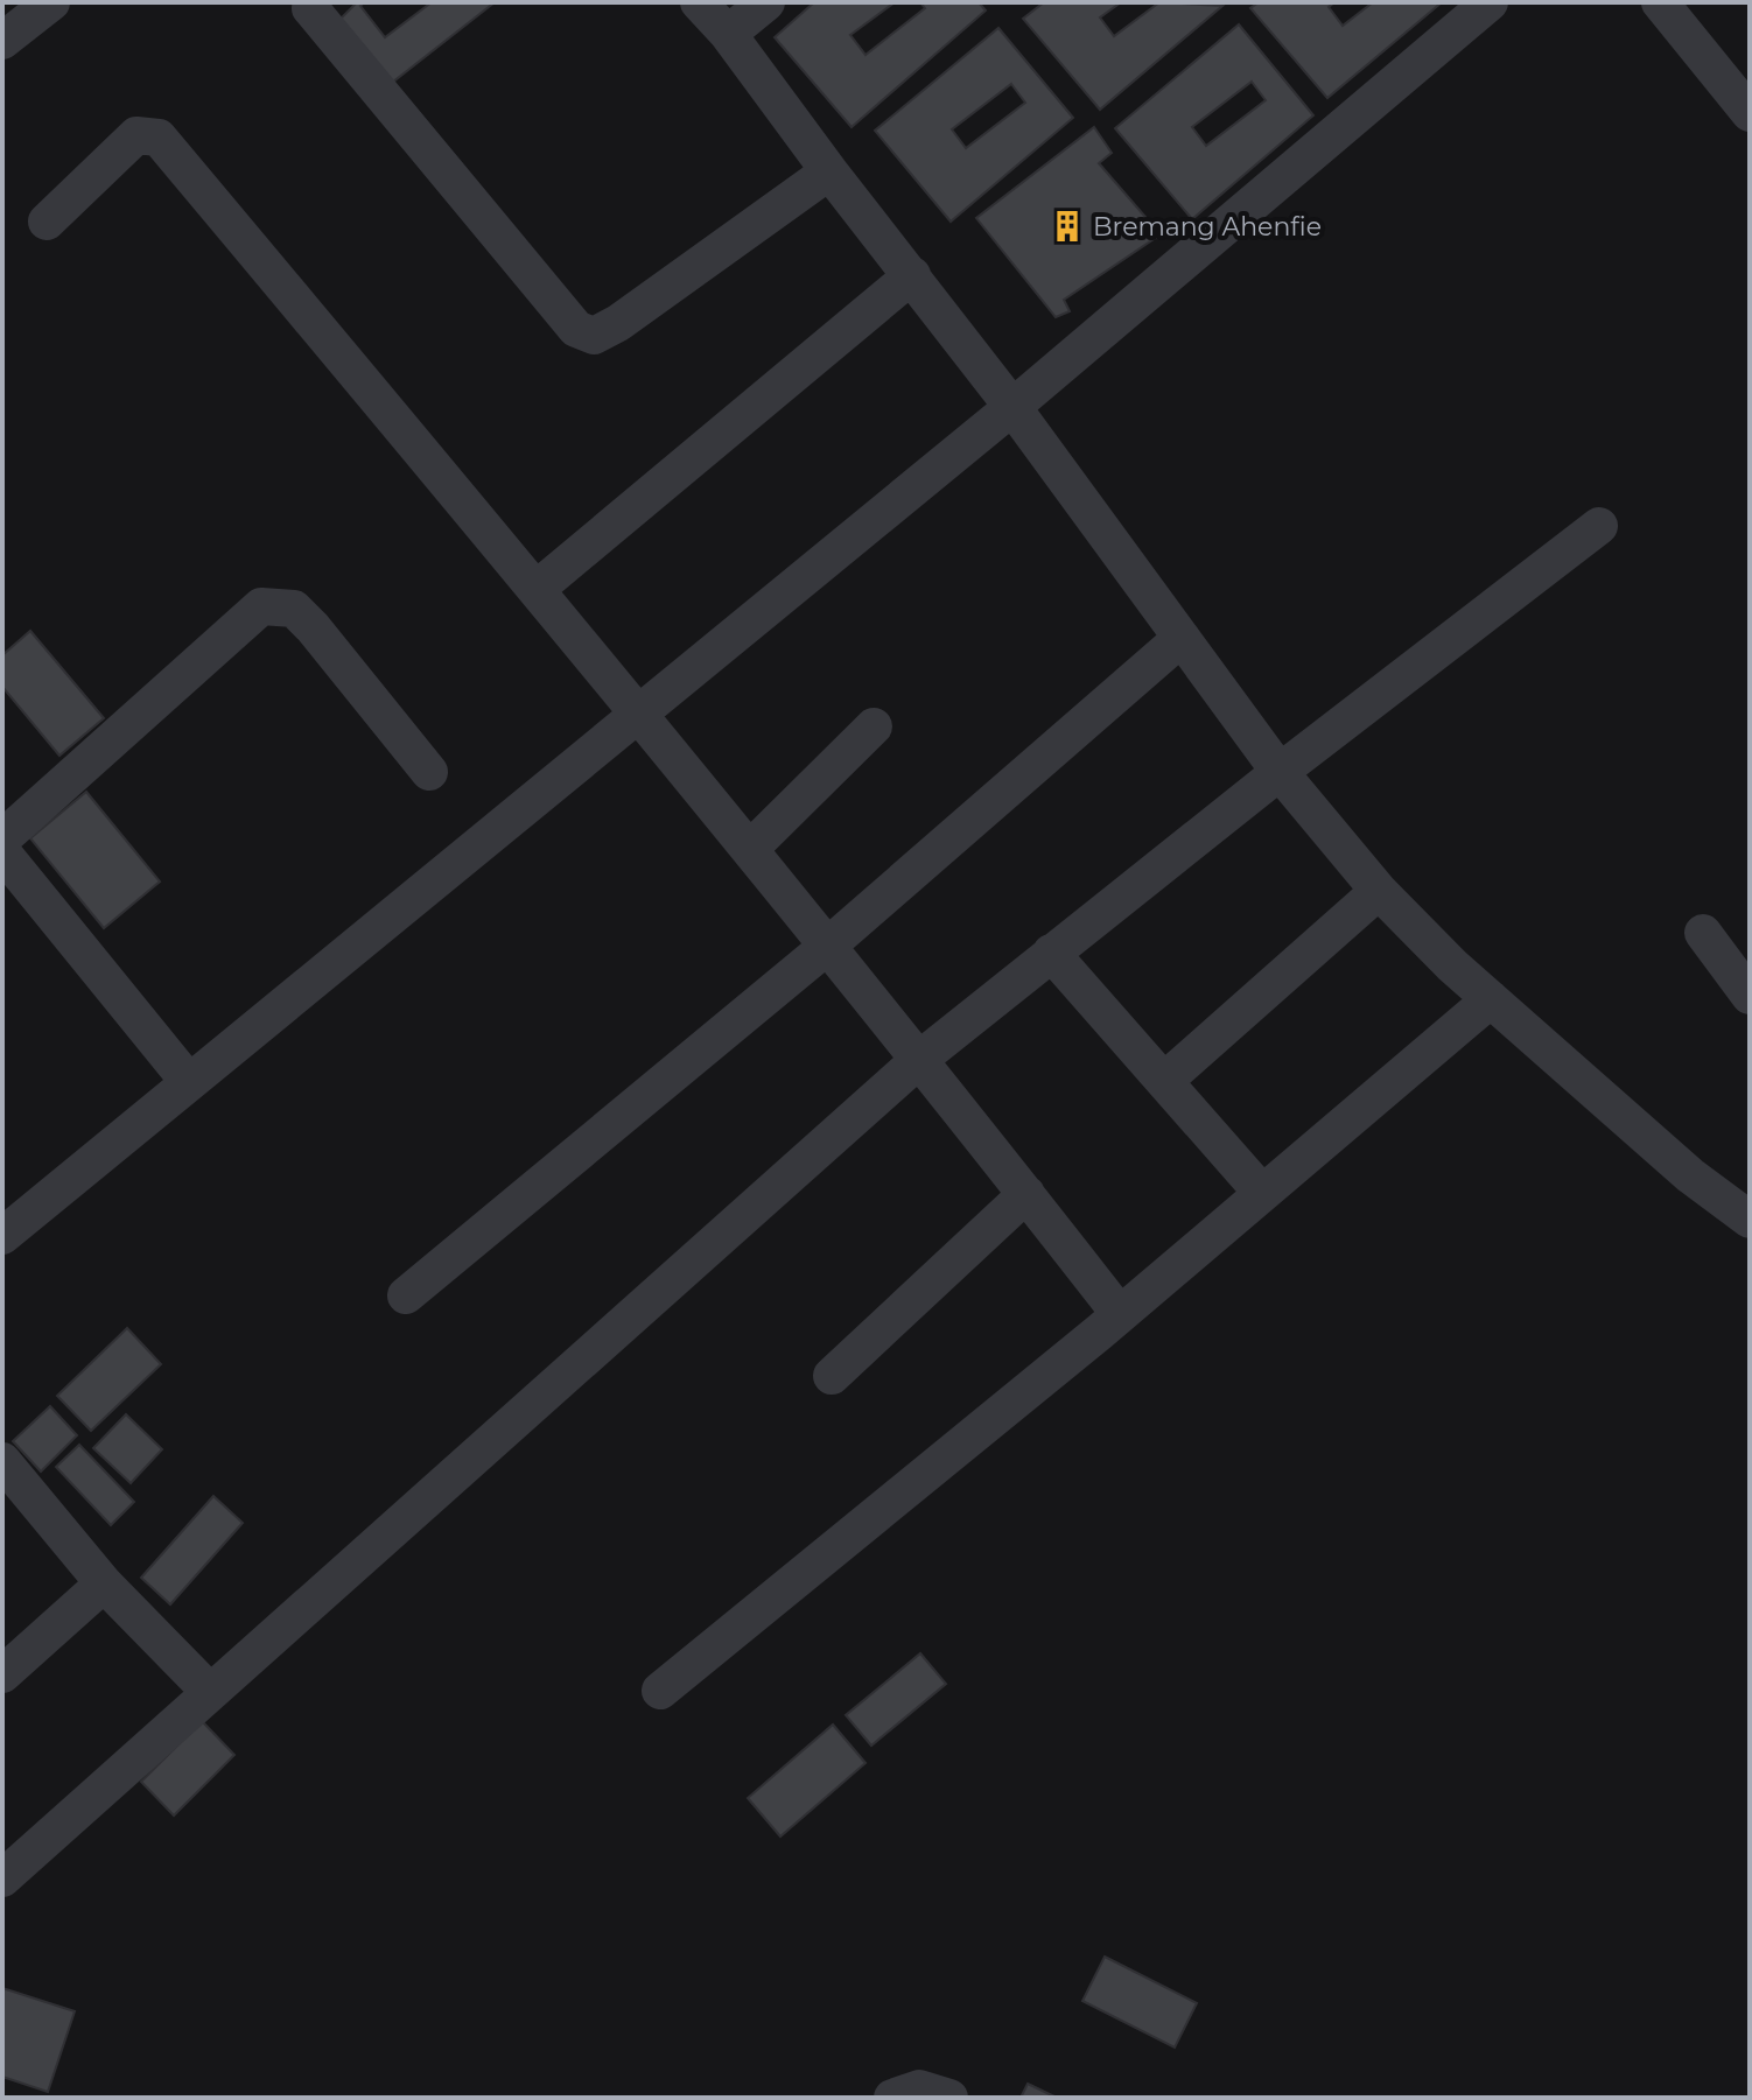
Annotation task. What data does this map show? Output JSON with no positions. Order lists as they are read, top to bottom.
{
  "places": {
    "building": ["Bremang Ahenfie"]
  }
}
